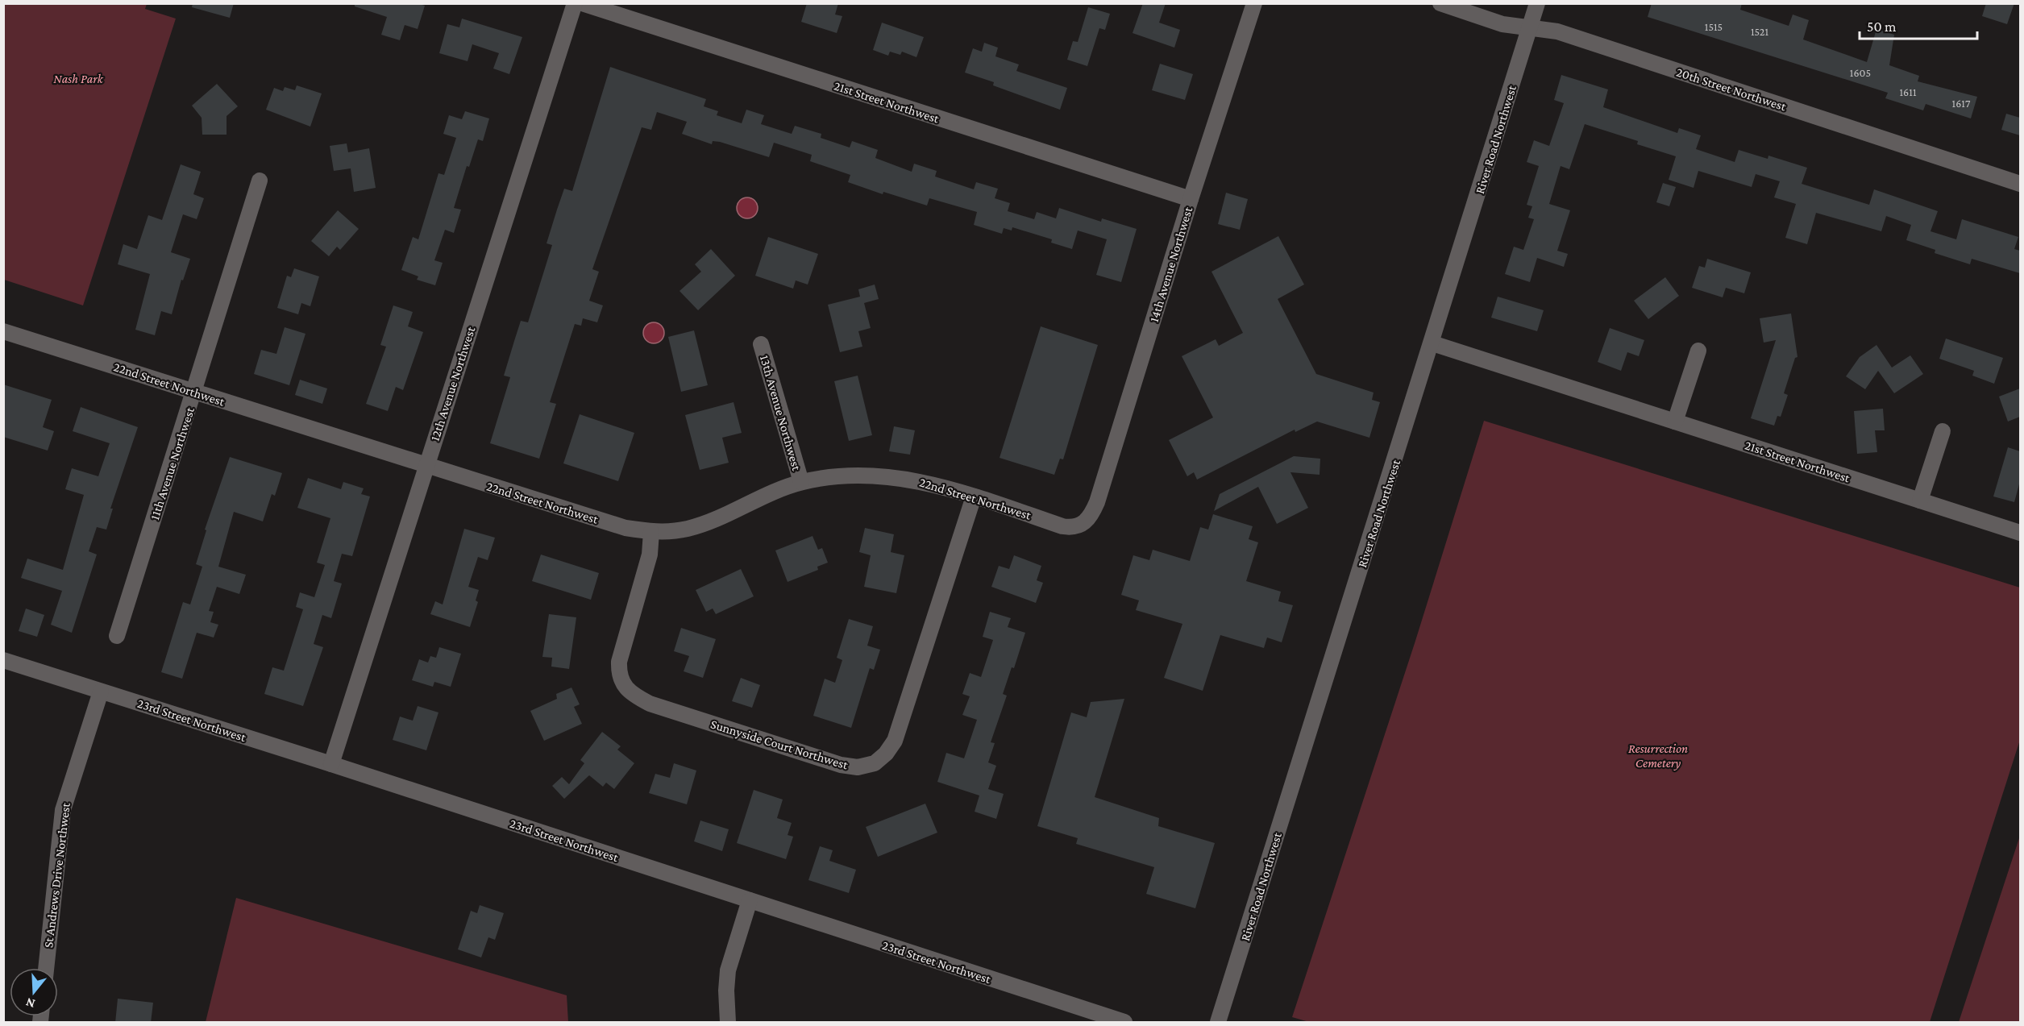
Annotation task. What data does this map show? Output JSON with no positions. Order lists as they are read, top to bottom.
{
  "streets": {
    "street": [
      "20th Street Northwest",
      "21st Street Northwest",
      "River Road Northwest",
      "14th Avenue Northwest",
      "22nd Street Northwest",
      "12th Avenue Northwest",
      "13th Avenue Northwest",
      "11th Avenue Northwest",
      "23rd Street Northwest",
      "Sunnyside Court Northwest",
      "St Andrews Drive Northwest"
    ]
  },
  "crossings": [
    ["20th Street Northwest", "River Road Northwest"],
    ["21st Street Northwest", "River Road Northwest"],
    ["21st Street Northwest", "14th Avenue Northwest"],
    ["14th Avenue Northwest", "22nd Street Northwest"],
    ["22nd Street Northwest", "12th Avenue Northwest"],
    ["22nd Street Northwest", "13th Avenue Northwest"],
    ["22nd Street Northwest", "11th Avenue Northwest"],
    ["22nd Street Northwest", "Sunnyside Court Northwest"],
    ["12th Avenue Northwest", "23rd Street Northwest"],
    ["23rd Street Northwest", "St Andrews Drive Northwest"]
  ],
  "parks": ["Nash Park", "Resurrection Cemetery"],
  "house_numbers": [
    "1515",
    "1521",
    "1605",
    "1611",
    "1617"
  ],
  "scale_bar": "50 m",
  "north": "bottom"
}
